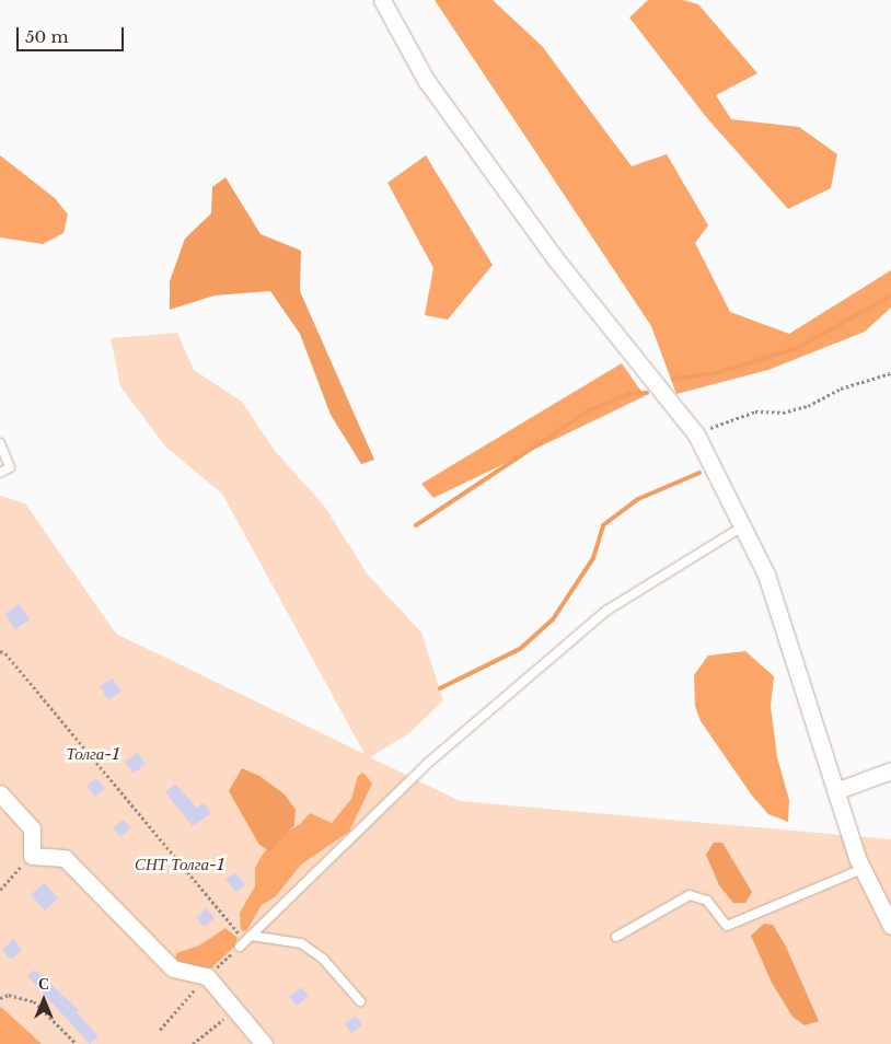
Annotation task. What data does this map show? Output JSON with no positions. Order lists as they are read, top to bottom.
{
  "parks": ["Толга-1", "СНТ Толга-1"],
  "scale_bar": "50 m",
  "north": "top"
}
